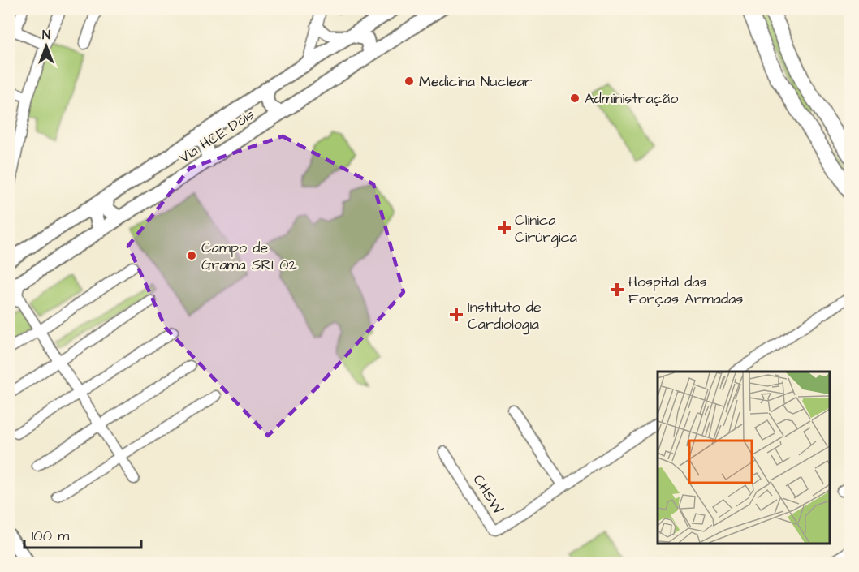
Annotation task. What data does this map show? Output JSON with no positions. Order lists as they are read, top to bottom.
{
  "streets": {
    "main road": ["Via HCE Dois"],
    "street": ["CHSW"]
  },
  "places": {
    "other": ["Medicina Nuclear", "Administração", "Campo de Grama SRI 02"],
    "health": ["Clínica Cirúrgica", "Hospital das Forças Armadas", "Instituto de Cardiologia"]
  },
  "scale_bar": "100 m",
  "north": "top"
}
